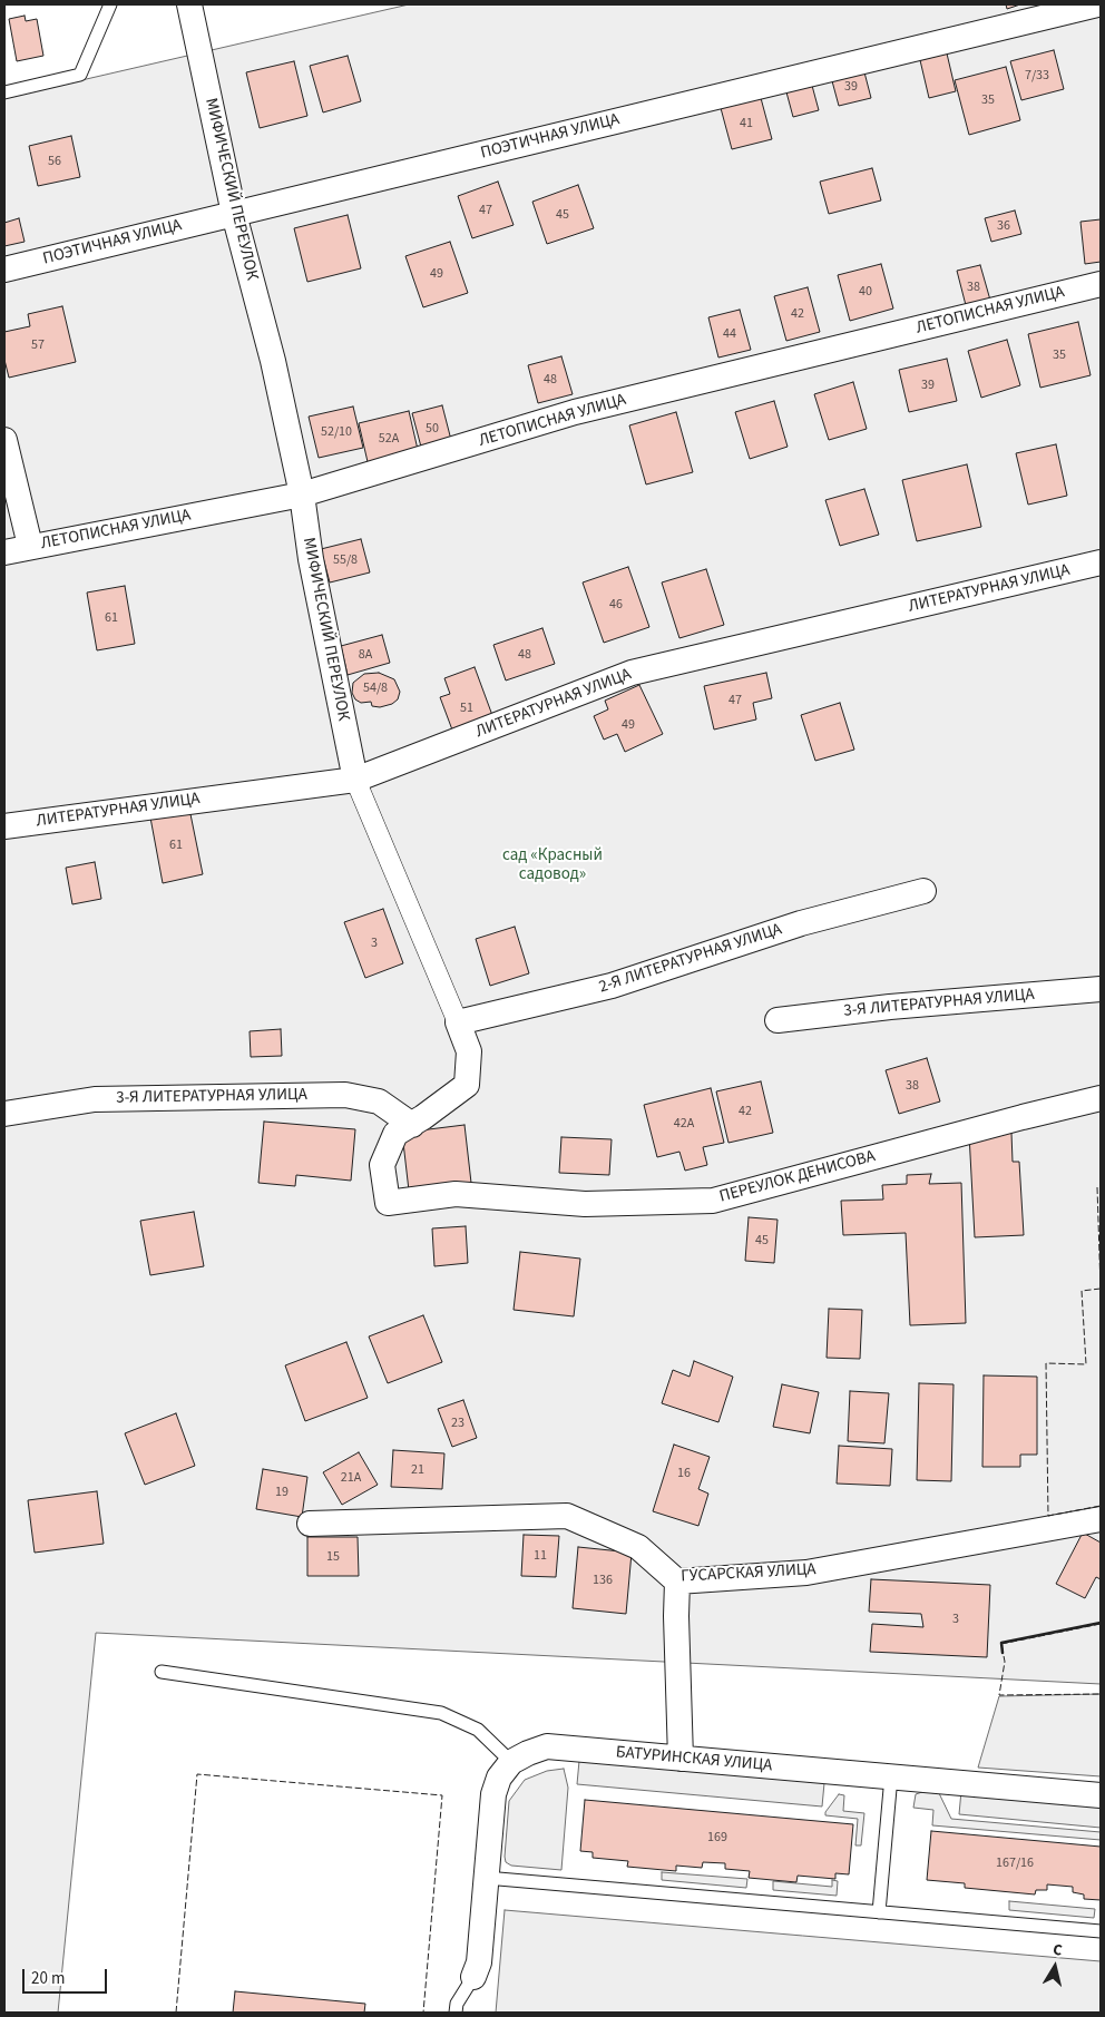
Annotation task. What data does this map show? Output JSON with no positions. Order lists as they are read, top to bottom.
{
  "streets": {
    "street": [
      "ПОЭТИЧНАЯ УЛИЦА",
      "МИФИЧЕСКИЙ ПЕРЕУЛОК",
      "ЛЕТОПИСНАЯ УЛИЦА",
      "ЛИТЕРАТУРНАЯ УЛИЦА",
      "2-Я ЛИТЕРАТУРНАЯ УЛИЦА",
      "3-Я ЛИТЕРАТУРНАЯ УЛИЦА",
      "ПЕРЕУЛОК ДЕНИСОВА",
      "ГУСАРСКАЯ УЛИЦА",
      "БАТУРИНСКАЯ УЛИЦА"
    ]
  },
  "crossings": [
    ["ПОЭТИЧНАЯ УЛИЦА", "МИФИЧЕСКИЙ ПЕРЕУЛОК"],
    ["МИФИЧЕСКИЙ ПЕРЕУЛОК", "ЛЕТОПИСНАЯ УЛИЦА"],
    ["МИФИЧЕСКИЙ ПЕРЕУЛОК", "ЛИТЕРАТУРНАЯ УЛИЦА"],
    ["МИФИЧЕСКИЙ ПЕРЕУЛОК", "2-Я ЛИТЕРАТУРНАЯ УЛИЦА"],
    ["МИФИЧЕСКИЙ ПЕРЕУЛОК", "3-Я ЛИТЕРАТУРНАЯ УЛИЦА"],
    ["МИФИЧЕСКИЙ ПЕРЕУЛОК", "ПЕРЕУЛОК ДЕНИСОВА"]
  ],
  "parks": ["сад «Красный садовод»"],
  "house_numbers": [
    "7/33",
    "39",
    "35",
    "41",
    "56",
    "47",
    "45",
    "36",
    "49",
    "38",
    "40",
    "42",
    "44",
    "57",
    "35",
    "48",
    "39",
    "50",
    "52/10",
    "52А",
    "55/8",
    "46",
    "61",
    "8А",
    "48",
    "54/8",
    "47",
    "51",
    "49",
    "61",
    "3",
    "38",
    "42",
    "42А",
    "45",
    "23",
    "21",
    "16",
    "21А",
    "19",
    "11",
    "15",
    "136",
    "3",
    "169",
    "167/16"
  ],
  "scale_bar": "20 m",
  "north": "top"
}
